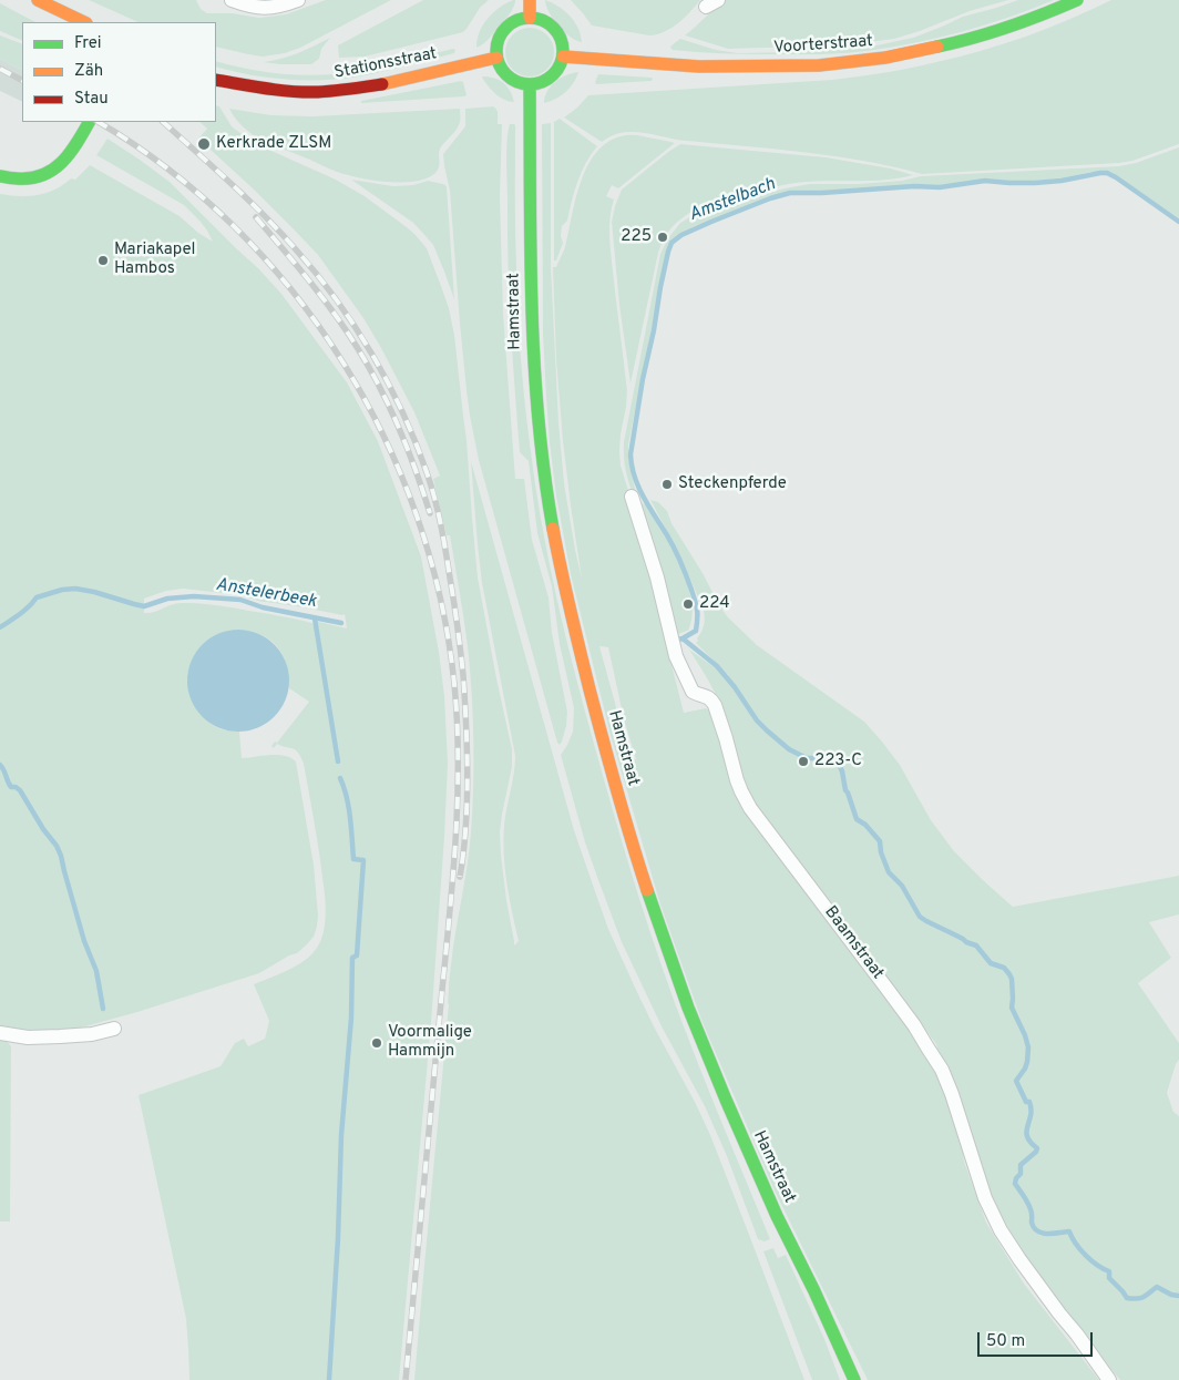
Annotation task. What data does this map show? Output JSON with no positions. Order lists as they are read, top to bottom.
{
  "streets": {
    "main road": ["Voorterstraat", "Stationsstraat", "Hamstraat"],
    "street": ["Baamstraat"]
  },
  "crossings": [
    ["Voorterstraat", "Stationsstraat"],
    ["Voorterstraat", "Hamstraat"],
    ["Stationsstraat", "Hamstraat"]
  ],
  "water": ["Amstelbach", "Anstelerbeek"],
  "places": [
    "Kerkrade ZLSM",
    "225",
    "Mariakapel Hambos",
    "Steckenpferde",
    "224",
    "223-C",
    "Voormalige Hammijn"
  ],
  "legend": ["Frei", "Zäh", "Stau"],
  "scale_bar": "50 m"
}
